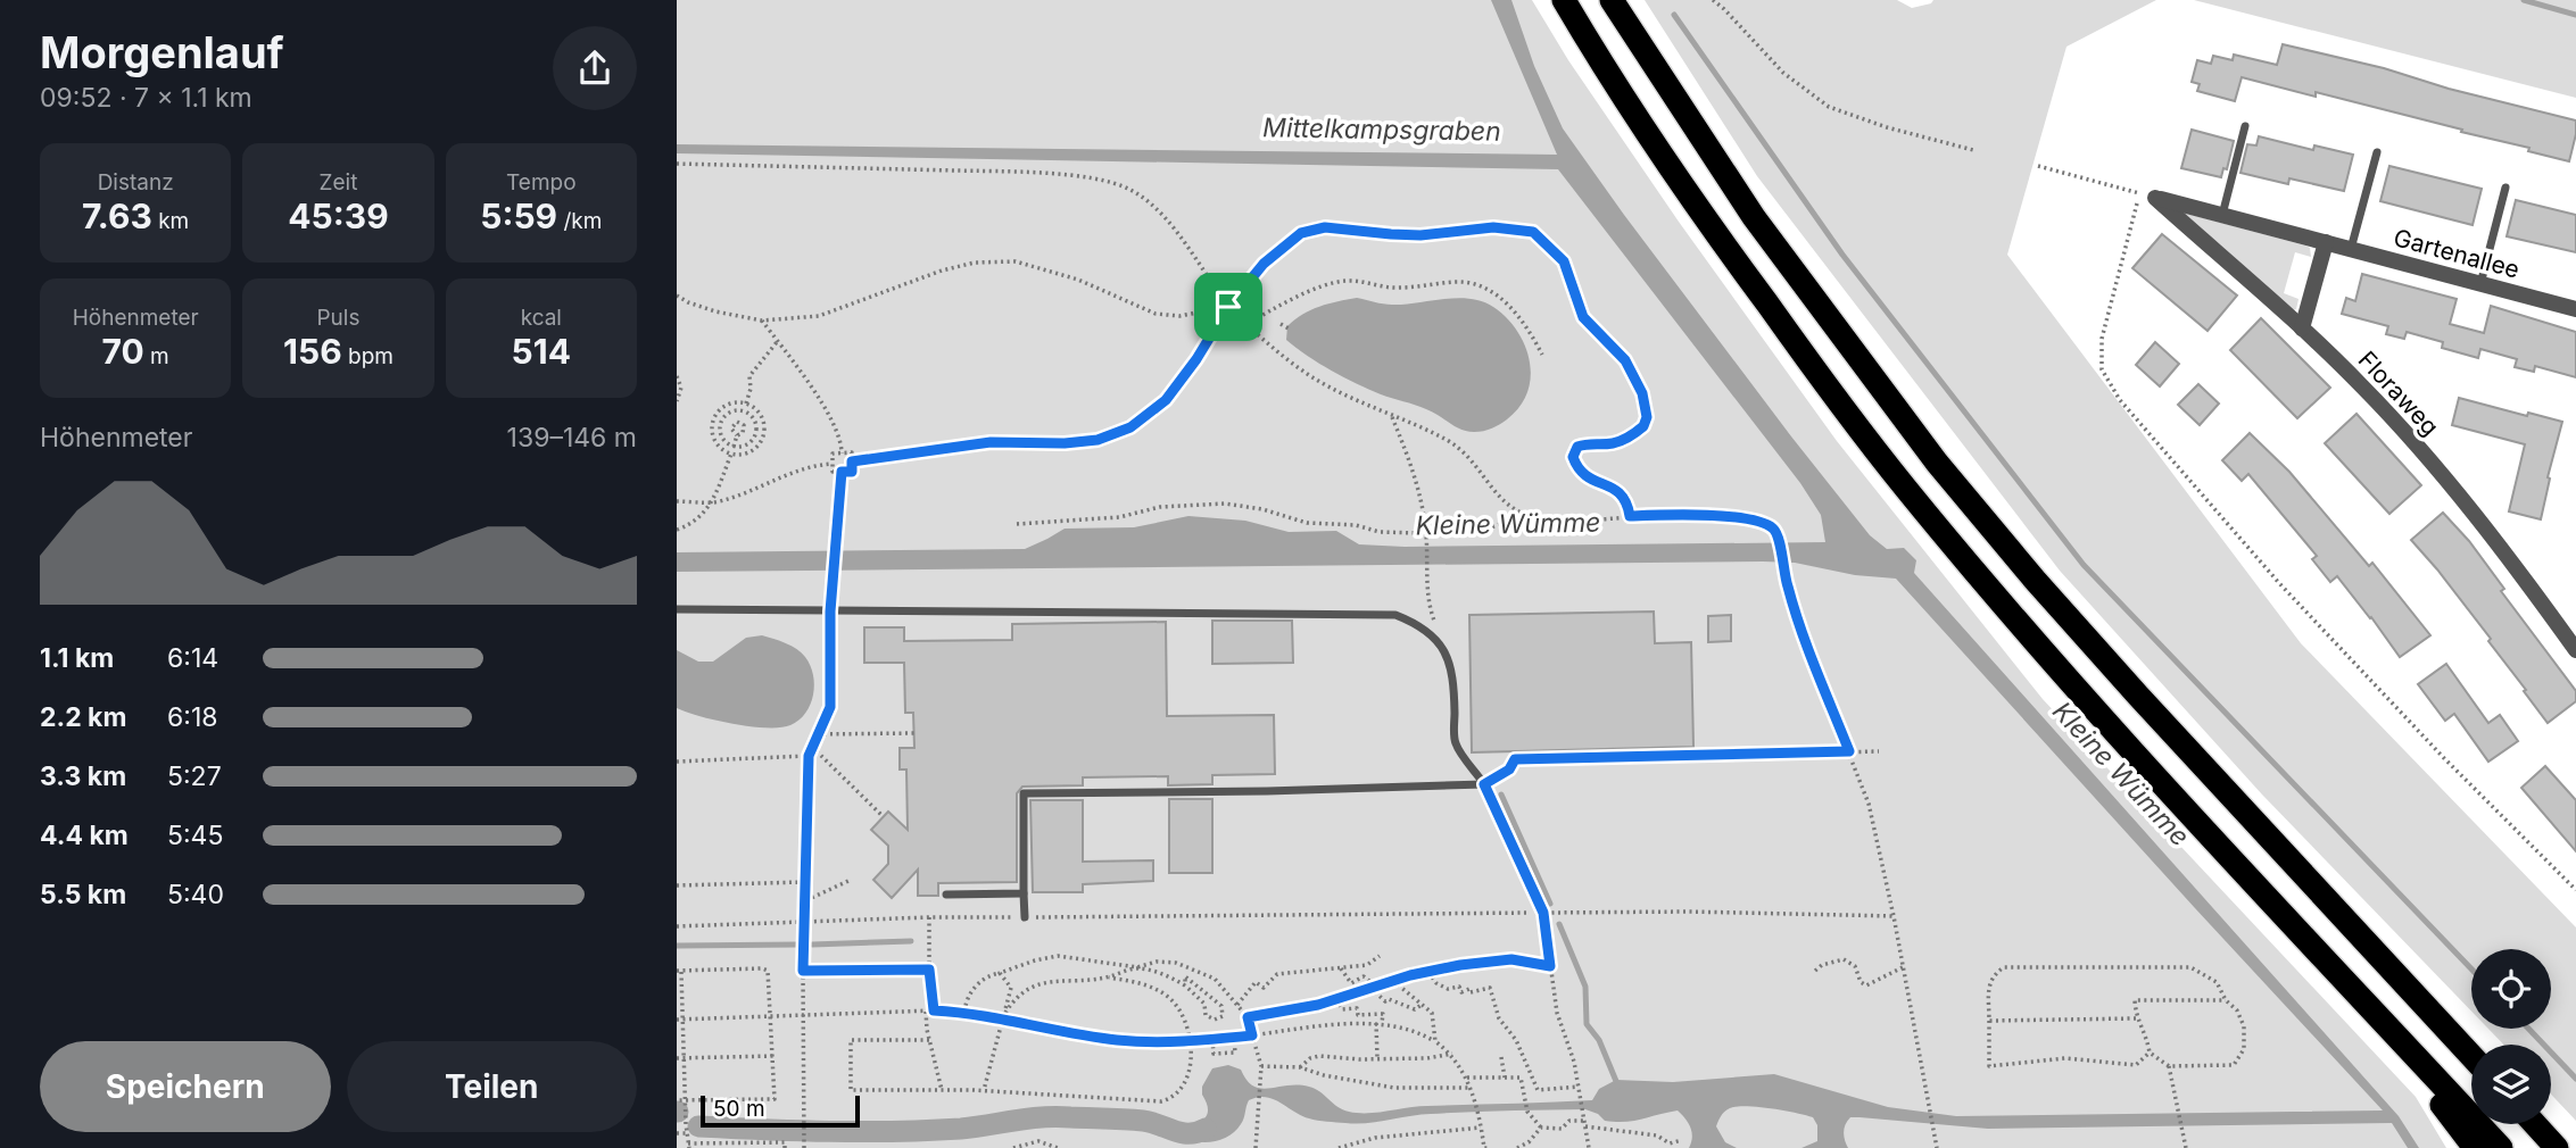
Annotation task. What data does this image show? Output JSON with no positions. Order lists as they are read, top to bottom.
{
  "streets": {
    "street": ["Gartenallee", "Floraweg"]
  },
  "crossings": [
    ["Gartenallee", "Floraweg"]
  ],
  "water": ["Mittelkampsgraben", "Kleine Wümme"],
  "scale_bar": "50 m",
  "page": {
    "heading": ["Morgenlauf", "09:52 · 7 × 1.1 km"],
    "stats": [
      ["Distanz", "7.63 km"],
      ["Zeit", "45:39"],
      ["Tempo", "5:59 /km"],
      ["Höhenmeter", "70 m"],
      ["Puls", "156 bpm"],
      ["kcal", "514"]
    ],
    "chart": ["Höhenmeter", "139–146 m"],
    "list": [
      {
        "name": "1.1 km",
        "note": "6:14"
      },
      {
        "name": "2.2 km",
        "note": "6:18"
      },
      {
        "name": "3.3 km",
        "note": "5:27"
      },
      {
        "name": "4.4 km",
        "note": "5:45"
      },
      {
        "name": "5.5 km",
        "note": "5:40"
      }
    ],
    "buttons": ["Speichern", "Teilen"],
    "scale": "50 m"
  }
}
